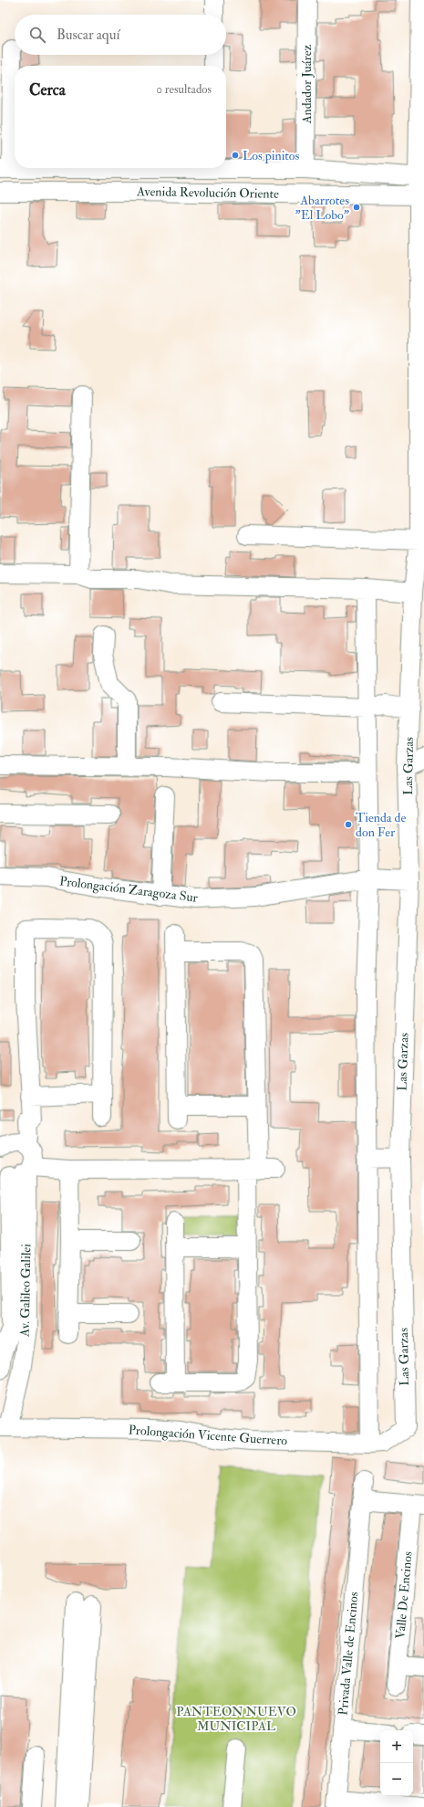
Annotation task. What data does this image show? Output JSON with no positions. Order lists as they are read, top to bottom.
{
  "streets": {
    "street": [
      "Andador Juárez",
      "Avenida Revolución Oriente",
      "Las Garzas",
      "Prolongación Zaragoza Sur",
      "Av. Galileo Galilei",
      "Prolongación Vicente Guerrero",
      "Valle De Encinos",
      "Privada Valle de Encinos"
    ]
  },
  "crossings": [
    ["Andador Juárez", "Avenida Revolución Oriente"],
    ["Avenida Revolución Oriente", "Las Garzas"],
    ["Las Garzas", "Prolongación Zaragoza Sur"],
    ["Las Garzas", "Prolongación Vicente Guerrero"],
    ["Av. Galileo Galilei", "Prolongación Vicente Guerrero"]
  ],
  "parks": ["PANTEON NUEVO MUNICIPAL"],
  "places": ["Los pinitos", "Abarrotes \"El Lobo\"", "Tienda de don Fer"],
  "page": {
    "search": "Buscar aquí",
    "heading": ["Cerca", "0 resultados"],
    "map_buttons": ["+", "−"]
  }
}
